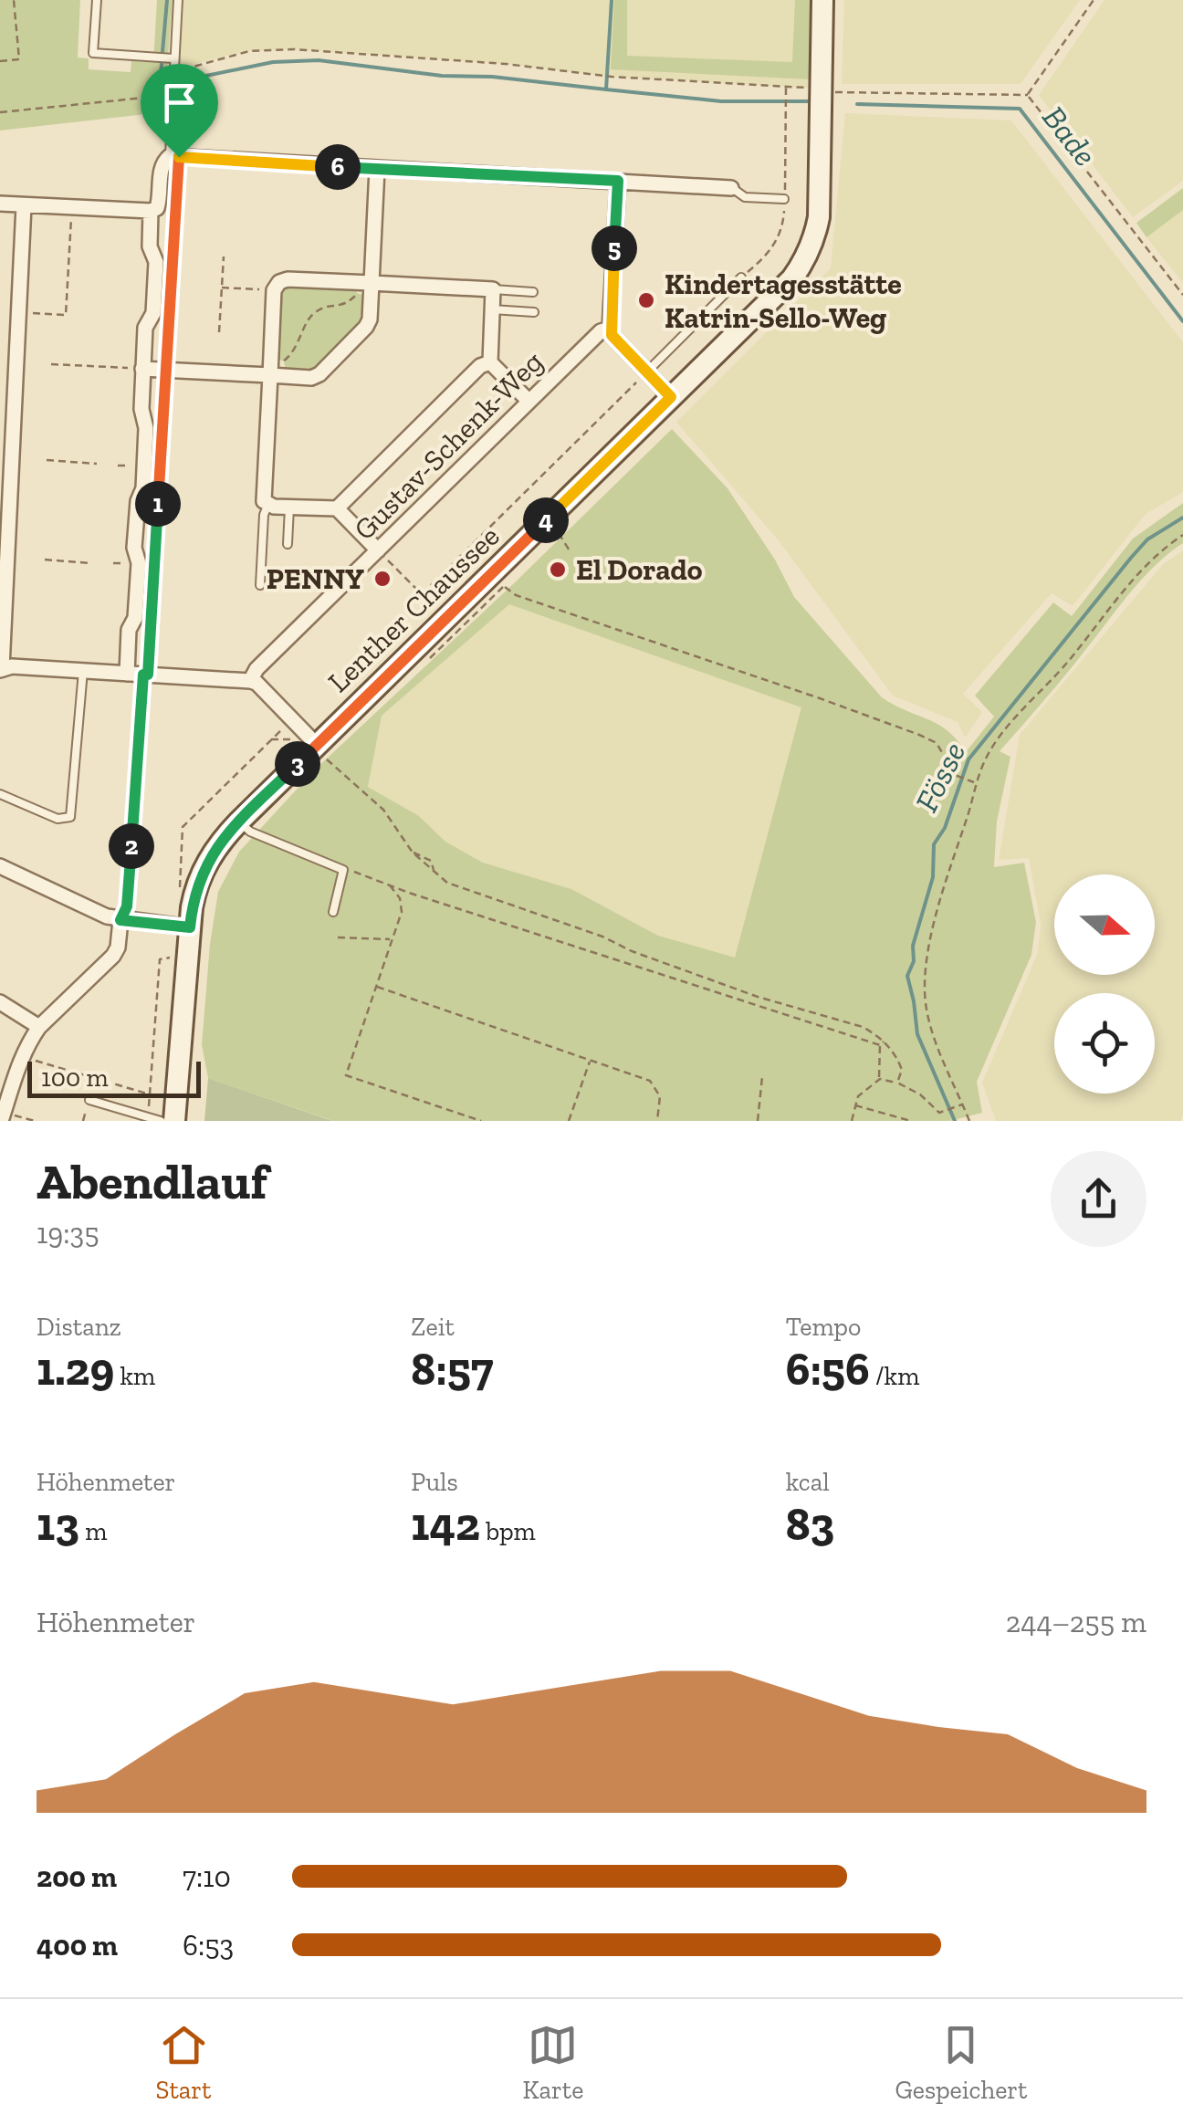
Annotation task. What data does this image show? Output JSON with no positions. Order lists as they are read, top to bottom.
{
  "streets": {
    "street": ["Gustav-Schenk-Weg", "Lenther Chaussee"]
  },
  "water": ["Bade", "Fösse"],
  "places": ["Kindertagesstätte Katrin-Sello-Weg", "El Dorado", "PENNY"],
  "scale_bar": "100 m",
  "north": "right",
  "page": {
    "pins": [
      "6",
      "5",
      "1",
      "4",
      "3",
      "2"
    ],
    "scale": "100 m",
    "heading": ["Abendlauf", "19:35"],
    "stats": [
      ["Distanz", "1.29 km"],
      ["Zeit", "8:57"],
      ["Tempo", "6:56 /km"],
      ["Höhenmeter", "13 m"],
      ["Puls", "142 bpm"],
      ["kcal", "83"]
    ],
    "chart": ["Höhenmeter", "244–255 m"],
    "list": [
      {
        "name": "200 m",
        "note": "7:10"
      },
      {
        "name": "400 m",
        "note": "6:53"
      }
    ],
    "tabs": ["Start", "Karte", "Gespeichert"]
  }
}
